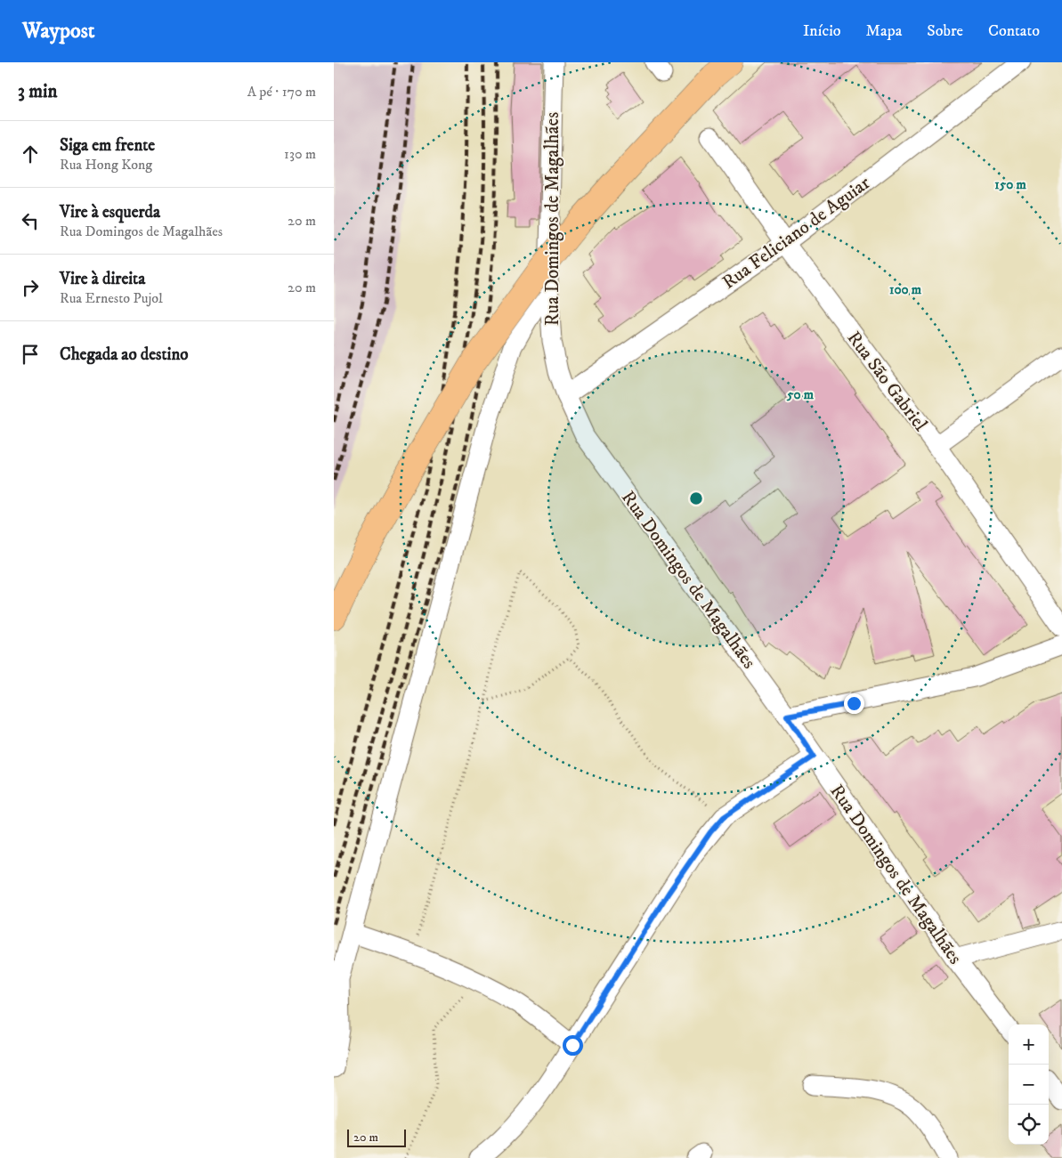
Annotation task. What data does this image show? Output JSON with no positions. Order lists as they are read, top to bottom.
{
  "streets": {
    "street": ["Rua Domingos de Magalhães", "Rua Feliciano de Aguiar", "Rua São Gabriel"]
  },
  "crossings": [
    ["Rua Domingos de Magalhães", "Rua Feliciano de Aguiar"],
    ["Rua Feliciano de Aguiar", "Rua São Gabriel"]
  ],
  "scale_bar": "20 m",
  "page": {
    "header": "Waypost",
    "nav": [
      "Início",
      "Mapa",
      "Sobre",
      "Contato"
    ],
    "heading": ["3 min", "A pé · 170 m"],
    "list": [
      ["Siga em frente", "Rua Hong Kong", "130 m"],
      ["Vire à esquerda", "Rua Domingos de Magalhães", "20 m"],
      ["Vire à direita", "Rua Ernesto Pujol", "20 m"],
      "Chegada ao destino"
    ],
    "map_buttons": ["+", "−"],
    "scale": "20 m"
  },
  "rings": ["150 m", "100 m", "50 m"]
}
